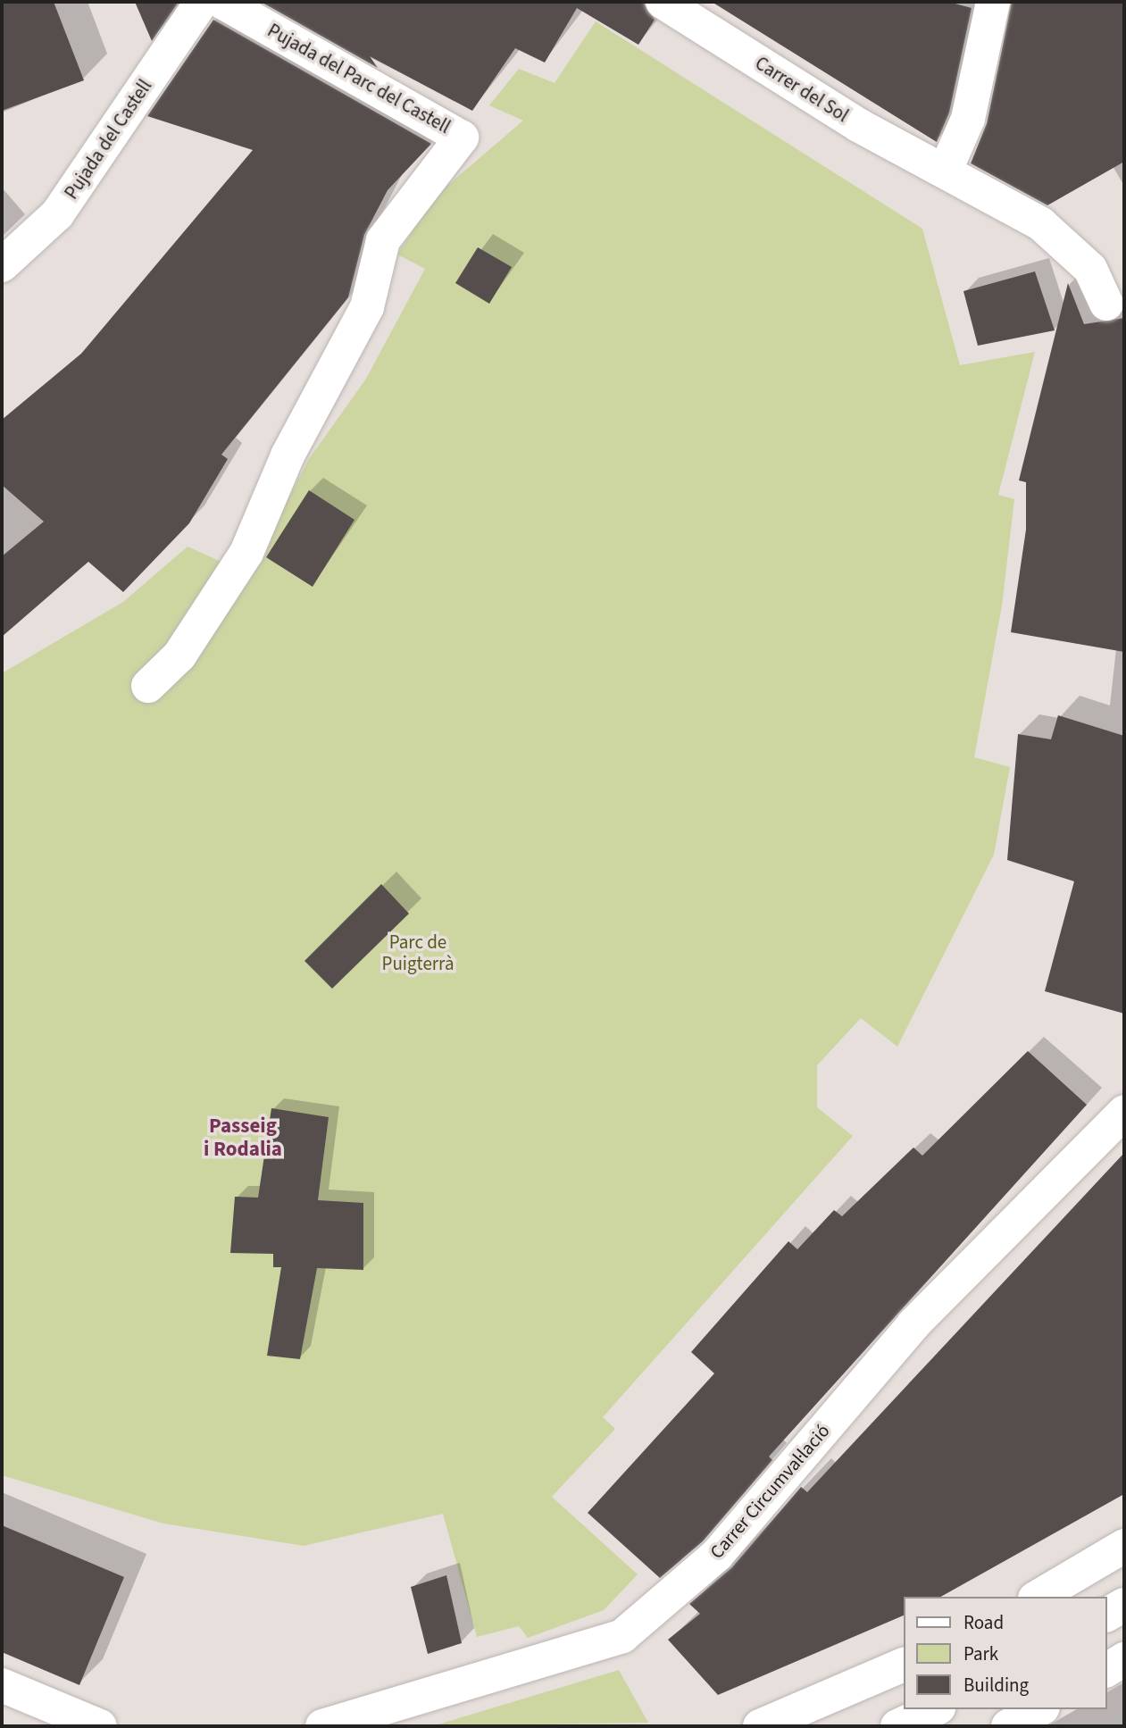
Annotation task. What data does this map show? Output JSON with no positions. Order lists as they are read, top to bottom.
{
  "streets": {
    "street": [
      "Pujada del Parc del Castell",
      "Carrer del Sol",
      "Pujada del Castell",
      "Carrer Circumval·lació"
    ]
  },
  "districts": ["Passeig i Rodalia"],
  "parks": ["Parc de Puigterrà"],
  "legend": ["Road", "Park", "Building"]
}
